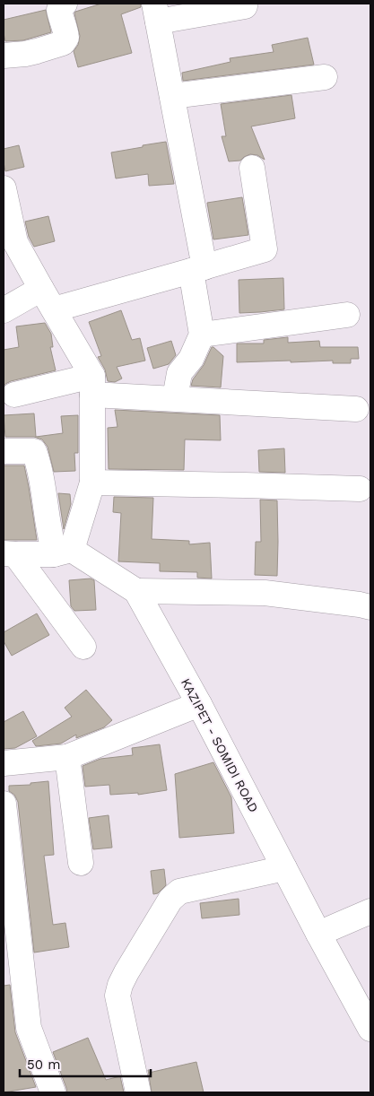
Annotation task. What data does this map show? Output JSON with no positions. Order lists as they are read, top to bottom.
{
  "streets": {
    "street": ["KAZIPET - SOMIDI ROAD"]
  },
  "scale_bar": "50 m"
}
